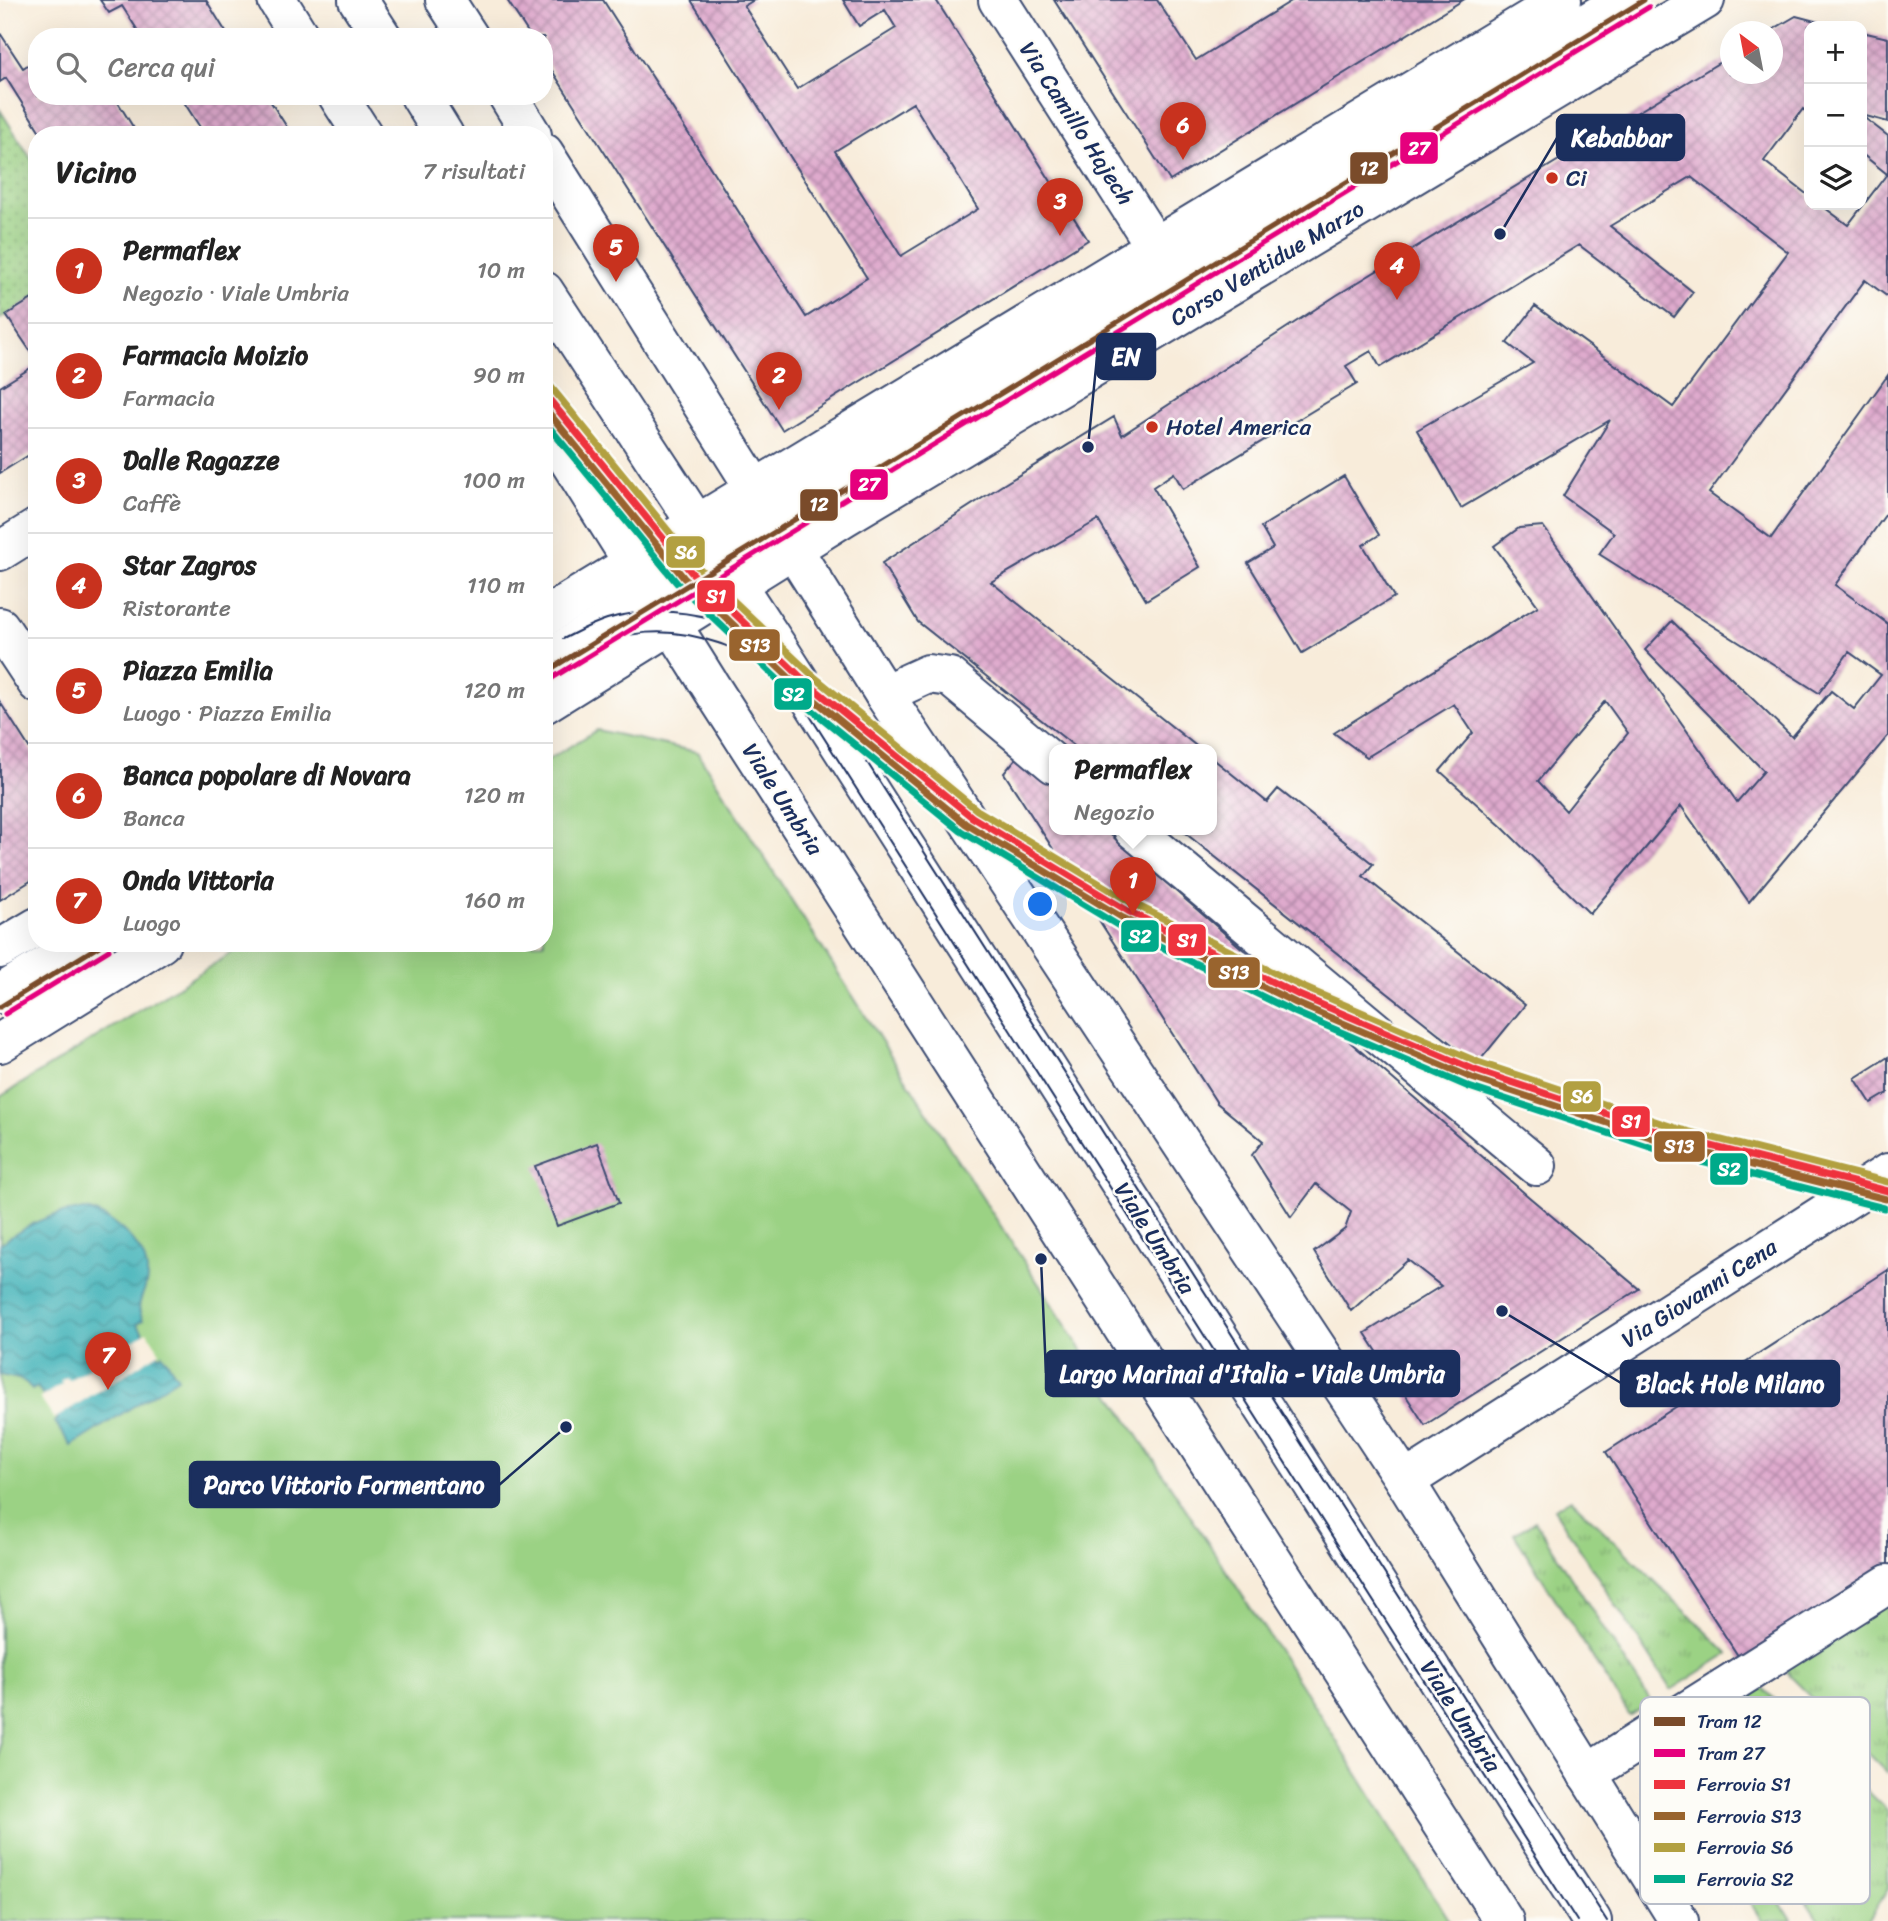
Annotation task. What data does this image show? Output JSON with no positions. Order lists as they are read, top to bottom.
{
  "streets": {
    "main road": [
      "Via Camillo Hajech",
      "Corso Ventidue Marzo",
      "Viale Umbria",
      "Via Giovanni Cena"
    ]
  },
  "crossings": [
    ["Via Camillo Hajech", "Corso Ventidue Marzo"],
    ["Corso Ventidue Marzo", "Viale Umbria"]
  ],
  "places": [
    "Ci",
    "Kebabbar",
    "Hotel America",
    "EN",
    "Largo Marinai d'Italia - Viale Umbria",
    "Black Hole Milano",
    "Parco Vittorio Formentano"
  ],
  "lines": [
    "tram line 12",
    "tram line 27",
    "rail line S6",
    "rail line S1",
    "rail line S13",
    "rail line S2"
  ],
  "legend": [
    "Tram 12",
    "Tram 27",
    "Ferrovia S1",
    "Ferrovia S13",
    "Ferrovia S6",
    "Ferrovia S2"
  ],
  "north": "top left",
  "page": {
    "map_buttons": ["+", "−"],
    "search": "Cerca qui",
    "pins": [
      "6",
      "3",
      "5",
      "4",
      "2",
      "1",
      "7"
    ],
    "heading": ["Vicino", "7 risultati"],
    "list": [
      {
        "mark": "1",
        "name": "Permaflex",
        "note": "Negozio · Viale Umbria",
        "value": "10 m"
      },
      {
        "mark": "2",
        "name": "Farmacia Moizio",
        "note": "Farmacia",
        "value": "90 m"
      },
      {
        "mark": "3",
        "name": "Dalle Ragazze",
        "note": "Caffè",
        "value": "100 m"
      },
      {
        "mark": "4",
        "name": "Star Zagros",
        "note": "Ristorante",
        "value": "110 m"
      },
      {
        "mark": "5",
        "name": "Piazza Emilia",
        "note": "Luogo · Piazza Emilia",
        "value": "120 m"
      },
      {
        "mark": "6",
        "name": "Banca popolare di Novara",
        "note": "Banca",
        "value": "120 m"
      },
      {
        "mark": "7",
        "name": "Onda Vittoria",
        "note": "Luogo",
        "value": "160 m"
      }
    ],
    "popup": ["Permaflex", "Negozio"]
  }
}
